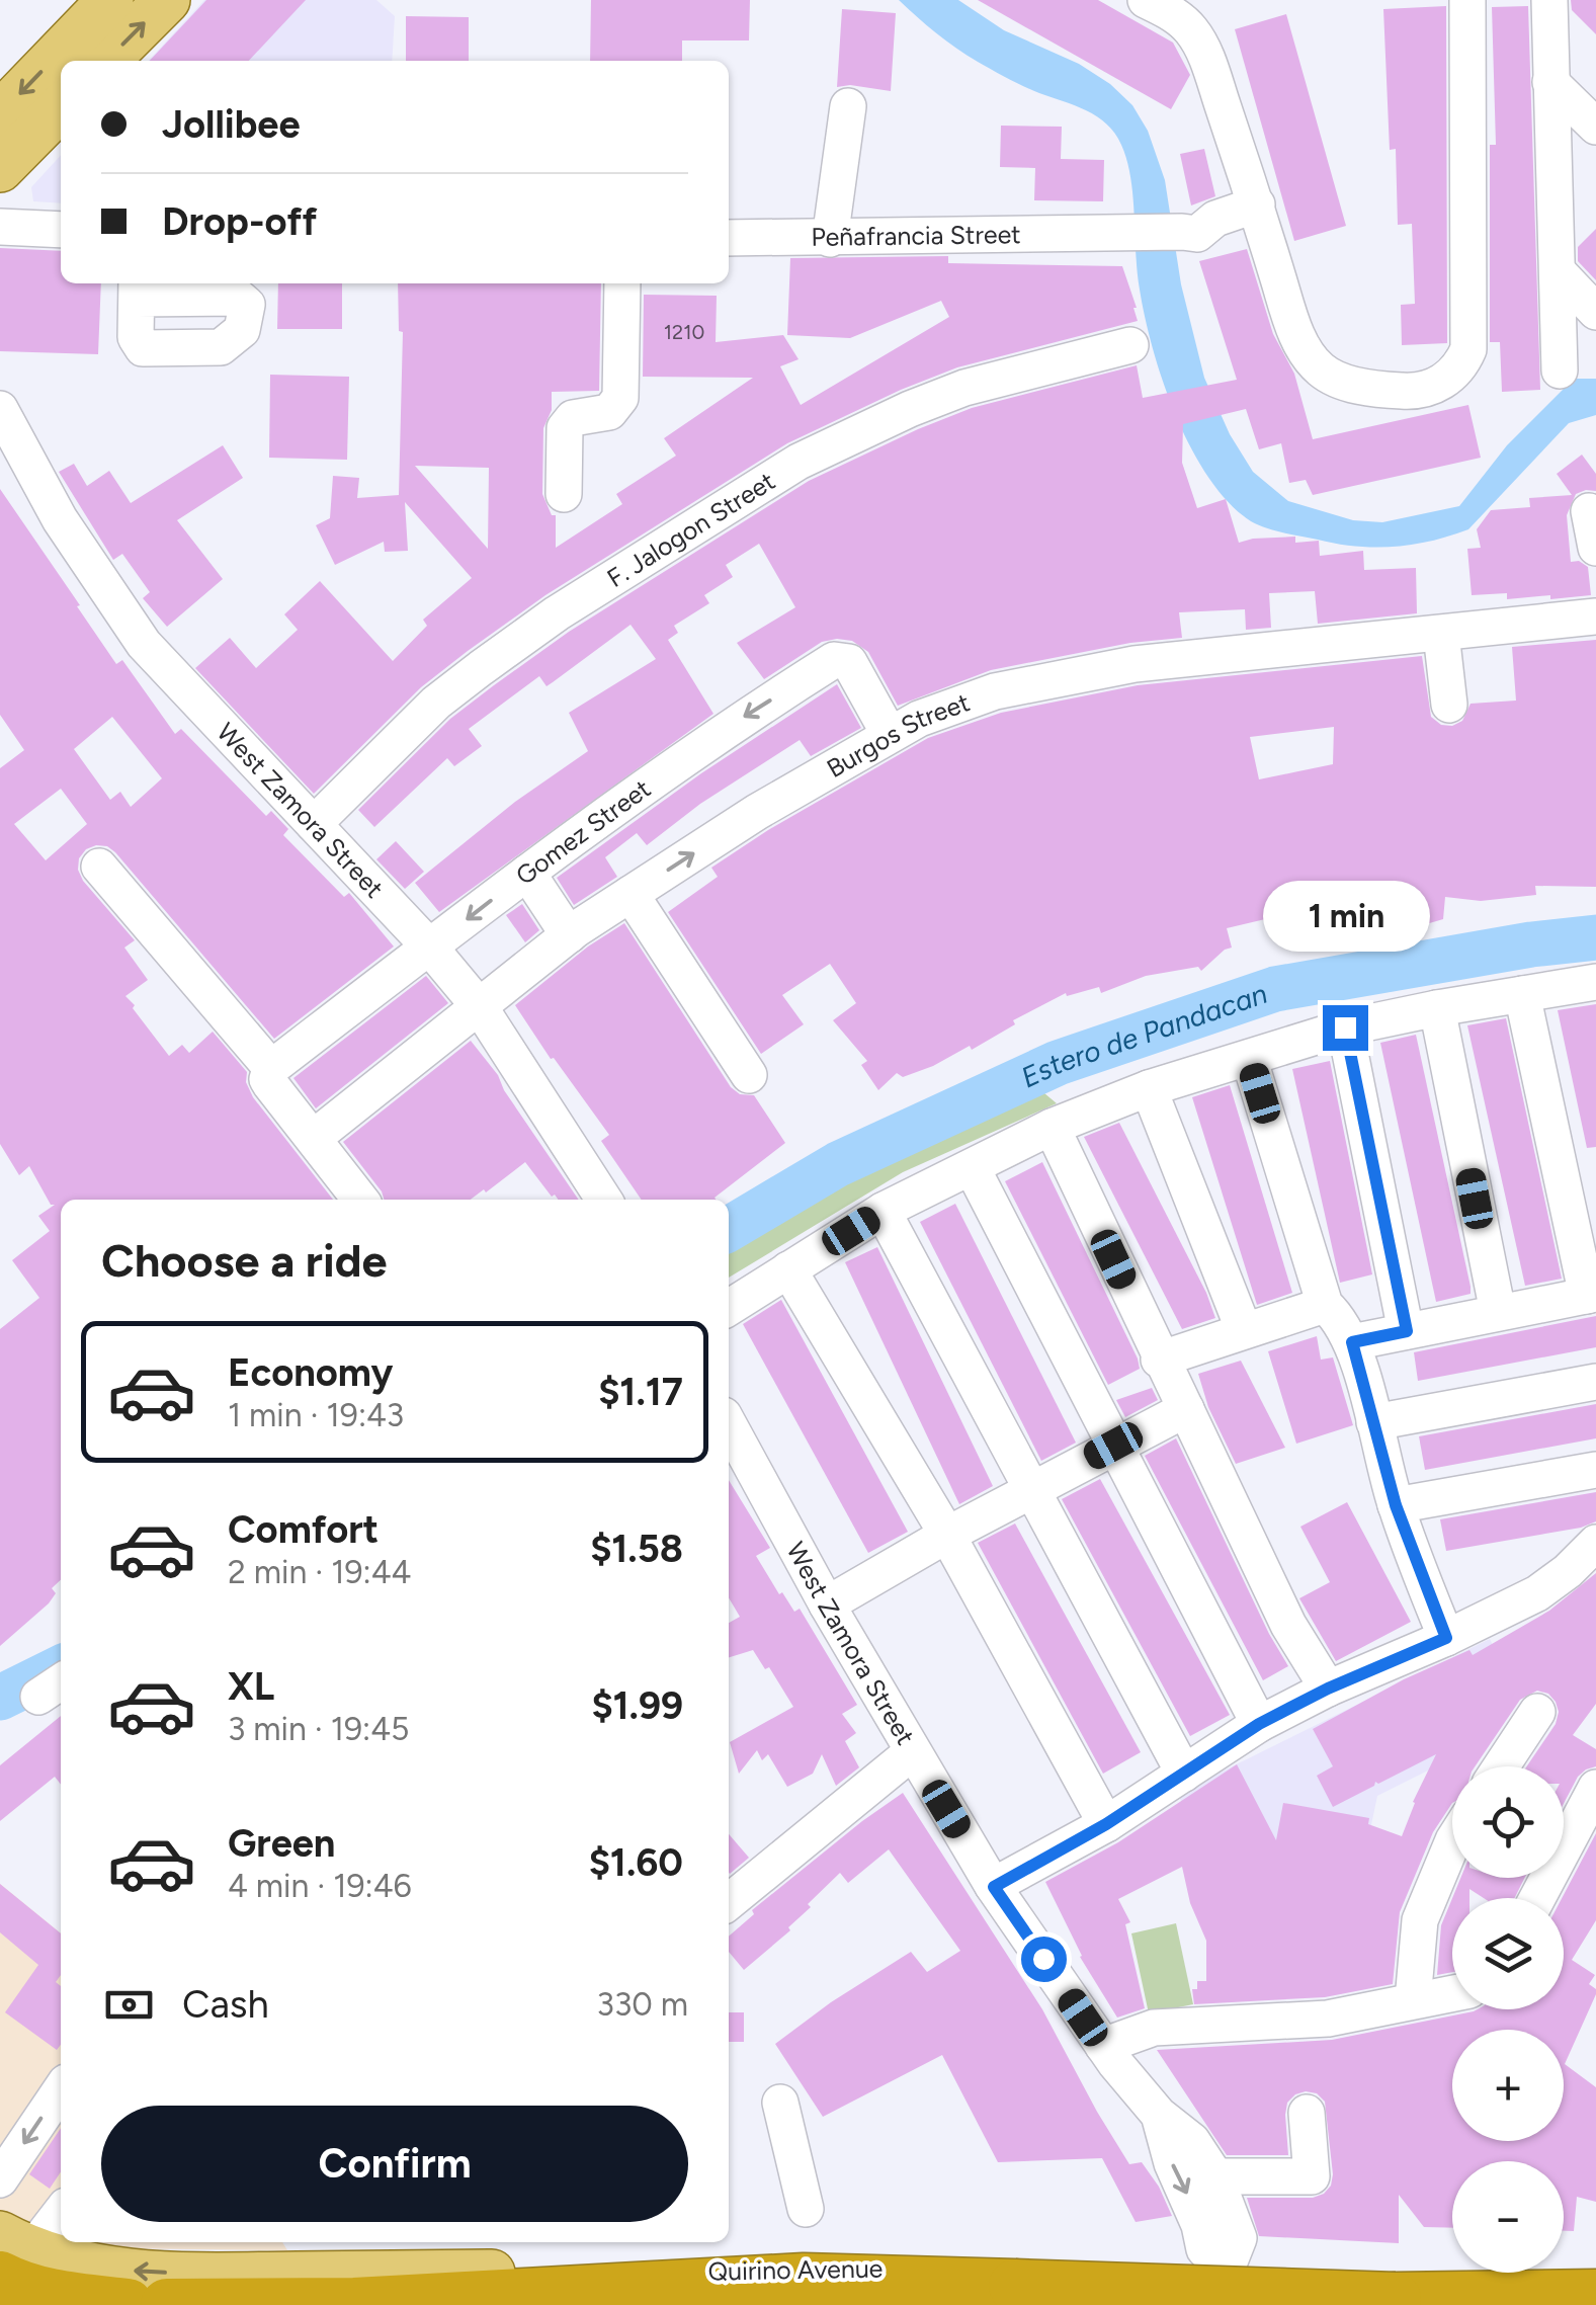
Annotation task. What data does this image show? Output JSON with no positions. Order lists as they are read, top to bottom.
{
  "streets": {
    "main road": ["Quirino Avenue"],
    "street": [
      "Peñafrancia Street",
      "F. Jalogon Street",
      "Burgos Street",
      "West Zamora Street",
      "Gomez Street"
    ]
  },
  "crossings": [
    ["F. Jalogon Street", "West Zamora Street"],
    ["Burgos Street", "West Zamora Street"],
    ["Burgos Street", "Gomez Street"],
    ["West Zamora Street", "Gomez Street"],
    ["West Zamora Street", "Quirino Avenue"]
  ],
  "one_way": ["Gomez Street", "Quirino Avenue"],
  "water": ["Estero de Pandacan"],
  "house_numbers": ["1210"],
  "page": {
    "banner": ["Jollibee", "Drop-off"],
    "bubble": "1 min",
    "heading": "Choose a ride",
    "list": [
      {
        "name": "Economy",
        "note": "1 min · 19:43",
        "value": "$1.17"
      },
      {
        "name": "Comfort",
        "note": "2 min · 19:44",
        "value": "$1.58"
      },
      {
        "name": "XL",
        "note": "3 min · 19:45",
        "value": "$1.99"
      },
      {
        "name": "Green",
        "note": "4 min · 19:46",
        "value": "$1.60"
      }
    ],
    "map_buttons": ["+", "−"],
    "pay": ["Cash", "330 m"],
    "buttons": "Confirm"
  }
}
